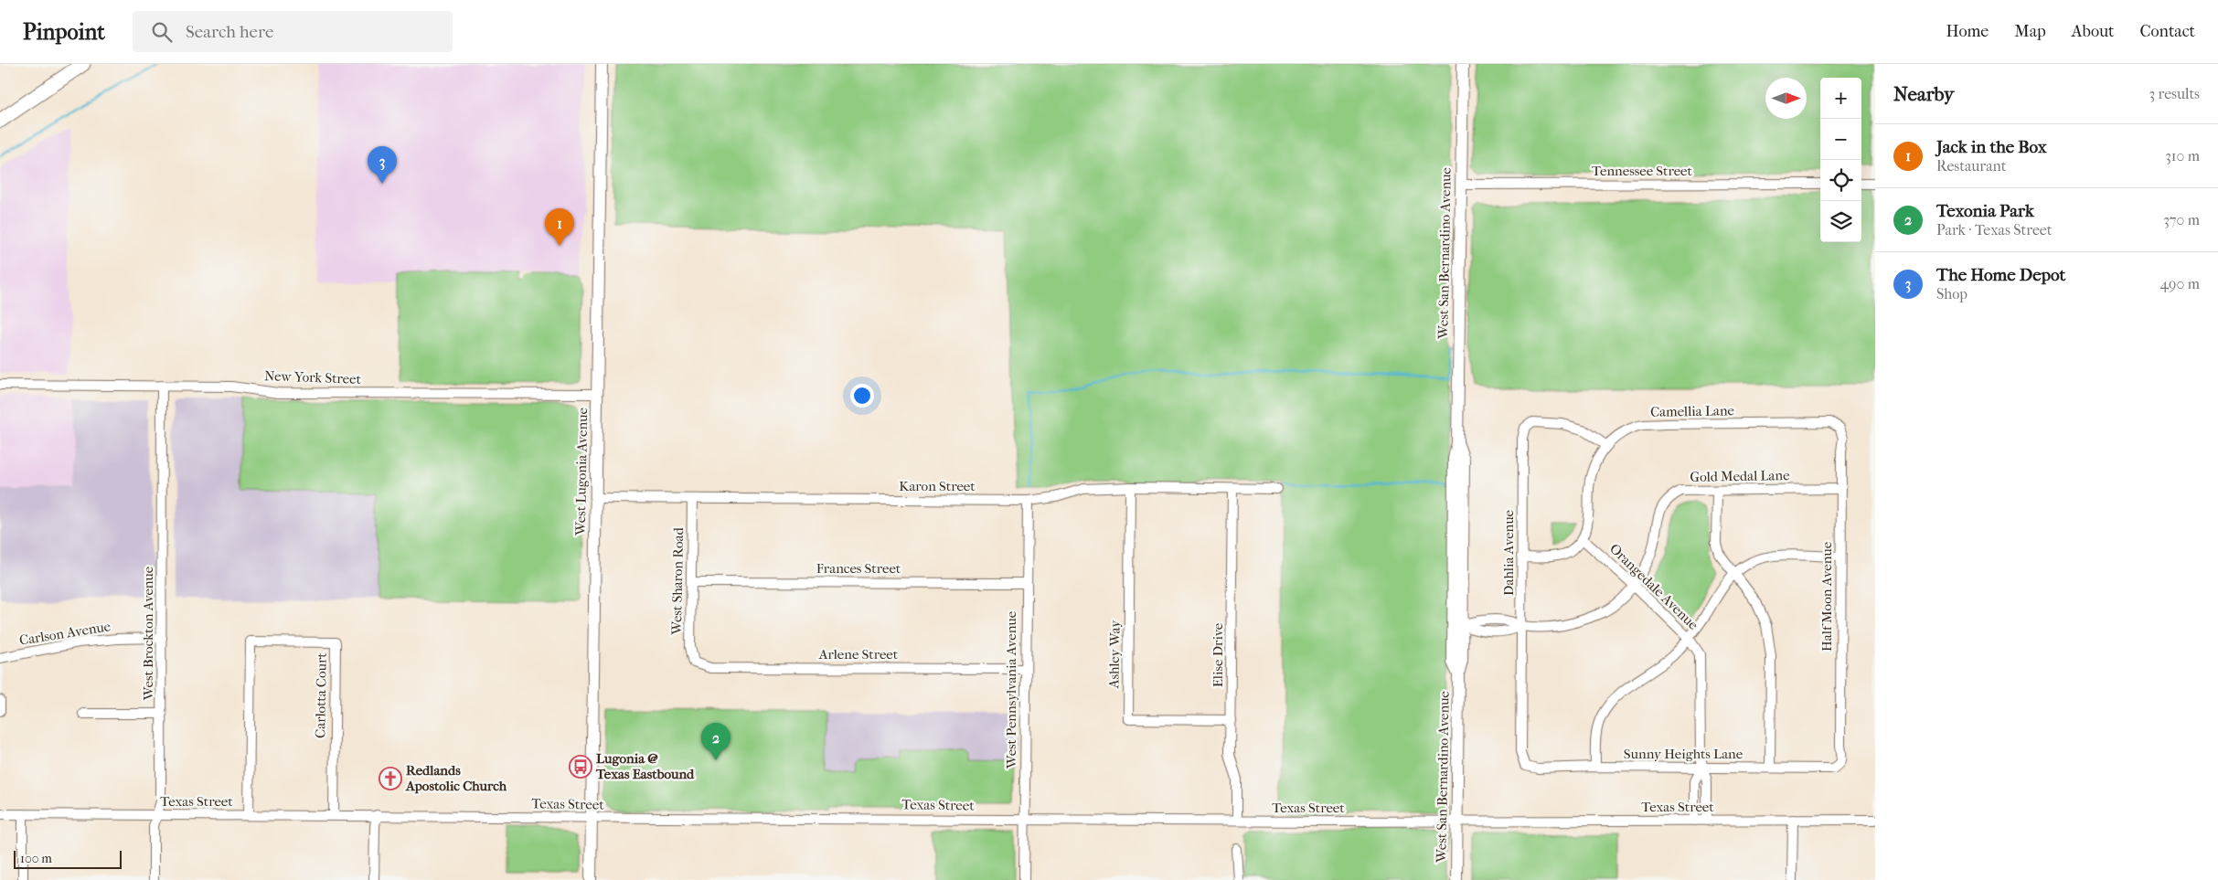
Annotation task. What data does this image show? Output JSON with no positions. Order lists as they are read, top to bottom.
{
  "streets": {
    "main road": ["West San Bernardino Avenue", "West Lugonia Avenue"],
    "street": [
      "Tennessee Street",
      "New York Street",
      "Camellia Lane",
      "Gold Medal Lane",
      "Karon Street",
      "Dahlia Avenue",
      "Frances Street",
      "West Sharon Road",
      "Orangedale Avenue",
      "Half Moon Avenue",
      "Carlson Avenue",
      "West Brockton Avenue",
      "Arlene Street",
      "Ashley Way",
      "Elise Drive",
      "West Pennsylvania Avenue",
      "Carlotta Court",
      "Sunny Heights Lane",
      "Texas Street"
    ]
  },
  "crossings": [
    ["Tennessee Street", "West San Bernardino Avenue"],
    ["West San Bernardino Avenue", "Gold Medal Lane"],
    ["West San Bernardino Avenue", "Texas Street"],
    ["New York Street", "West Lugonia Avenue"],
    ["New York Street", "West Brockton Avenue"],
    ["Camellia Lane", "Dahlia Avenue"],
    ["Camellia Lane", "Orangedale Avenue"],
    ["Camellia Lane", "Half Moon Avenue"],
    ["West Lugonia Avenue", "Karon Street"],
    ["West Lugonia Avenue", "Texas Street"],
    ["Gold Medal Lane", "Dahlia Avenue"],
    ["Gold Medal Lane", "Orangedale Avenue"],
    ["Gold Medal Lane", "Half Moon Avenue"],
    ["Karon Street", "West Sharon Road"],
    ["Karon Street", "Ashley Way"],
    ["Karon Street", "Elise Drive"],
    ["Karon Street", "West Pennsylvania Avenue"],
    ["Dahlia Avenue", "Sunny Heights Lane"],
    ["Frances Street", "West Sharon Road"],
    ["Frances Street", "West Pennsylvania Avenue"],
    ["West Sharon Road", "Arlene Street"],
    ["Orangedale Avenue", "Sunny Heights Lane"],
    ["Orangedale Avenue", "Texas Street"],
    ["Half Moon Avenue", "Sunny Heights Lane"],
    ["Carlson Avenue", "West Brockton Avenue"],
    ["West Brockton Avenue", "Texas Street"],
    ["Arlene Street", "West Pennsylvania Avenue"],
    ["Ashley Way", "Elise Drive"],
    ["Elise Drive", "Texas Street"],
    ["West Pennsylvania Avenue", "Texas Street"],
    ["Carlotta Court", "Texas Street"]
  ],
  "places": {
    "bus stop": ["Lugonia @ Texas Eastbound"],
    "church": ["Redlands Apostolic Church"]
  },
  "scale_bar": "100 m",
  "north": "right",
  "page": {
    "header": "Pinpoint",
    "search": "Search here",
    "nav": [
      "Home",
      "Map",
      "About",
      "Contact"
    ],
    "heading": ["Nearby", "3 results"],
    "map_buttons": ["+", "−"],
    "list": [
      {
        "mark": "1",
        "name": "Jack in the Box",
        "note": "Restaurant",
        "value": "310 m"
      },
      {
        "mark": "2",
        "name": "Texonia Park",
        "note": "Park · Texas Street",
        "value": "370 m"
      },
      {
        "mark": "3",
        "name": "The Home Depot",
        "note": "Shop",
        "value": "490 m"
      }
    ],
    "pins": ["3", "1", "2"],
    "scale": "100 m"
  }
}
